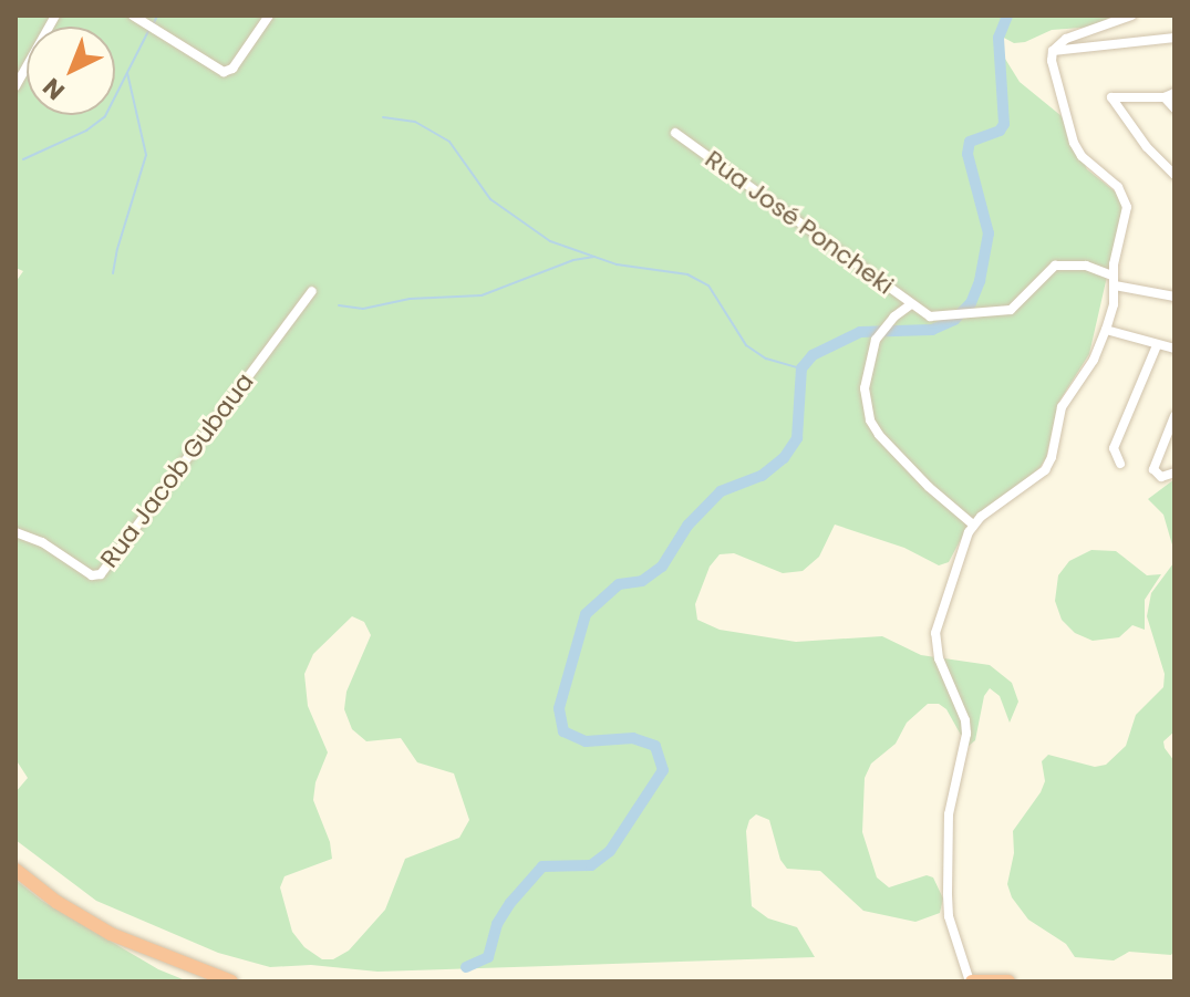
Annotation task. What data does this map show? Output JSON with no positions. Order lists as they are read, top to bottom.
{
  "streets": {
    "street": ["Rua José Poncheki", "Rua Jacob Gubaua"]
  },
  "north": "bottom left"
}
